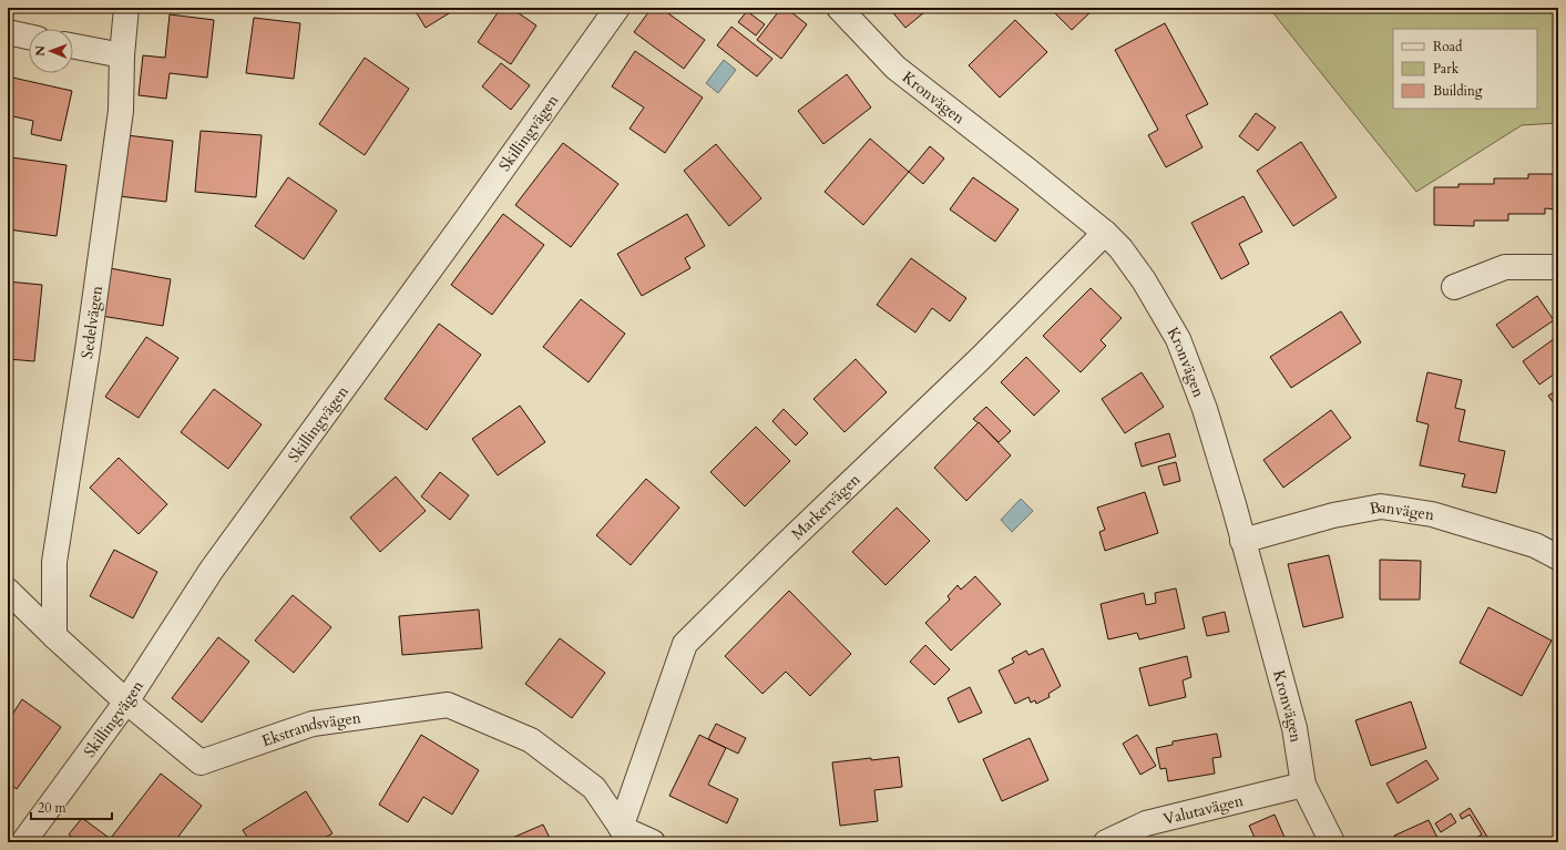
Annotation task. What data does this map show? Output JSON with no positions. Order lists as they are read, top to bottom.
{
  "streets": {
    "street": [
      "Kronvägen",
      "Skillingvägen",
      "Sedelvägen",
      "Markervägen",
      "Banvägen",
      "Ekstrandsvägen",
      "Valutavägen"
    ]
  },
  "crossings": [
    ["Kronvägen", "Markervägen"],
    ["Kronvägen", "Banvägen"],
    ["Kronvägen", "Valutavägen"],
    ["Skillingvägen", "Ekstrandsvägen"],
    ["Sedelvägen", "Ekstrandsvägen"],
    ["Markervägen", "Ekstrandsvägen"]
  ],
  "legend": ["Road", "Park", "Building"],
  "scale_bar": "20 m",
  "north": "left"
}
